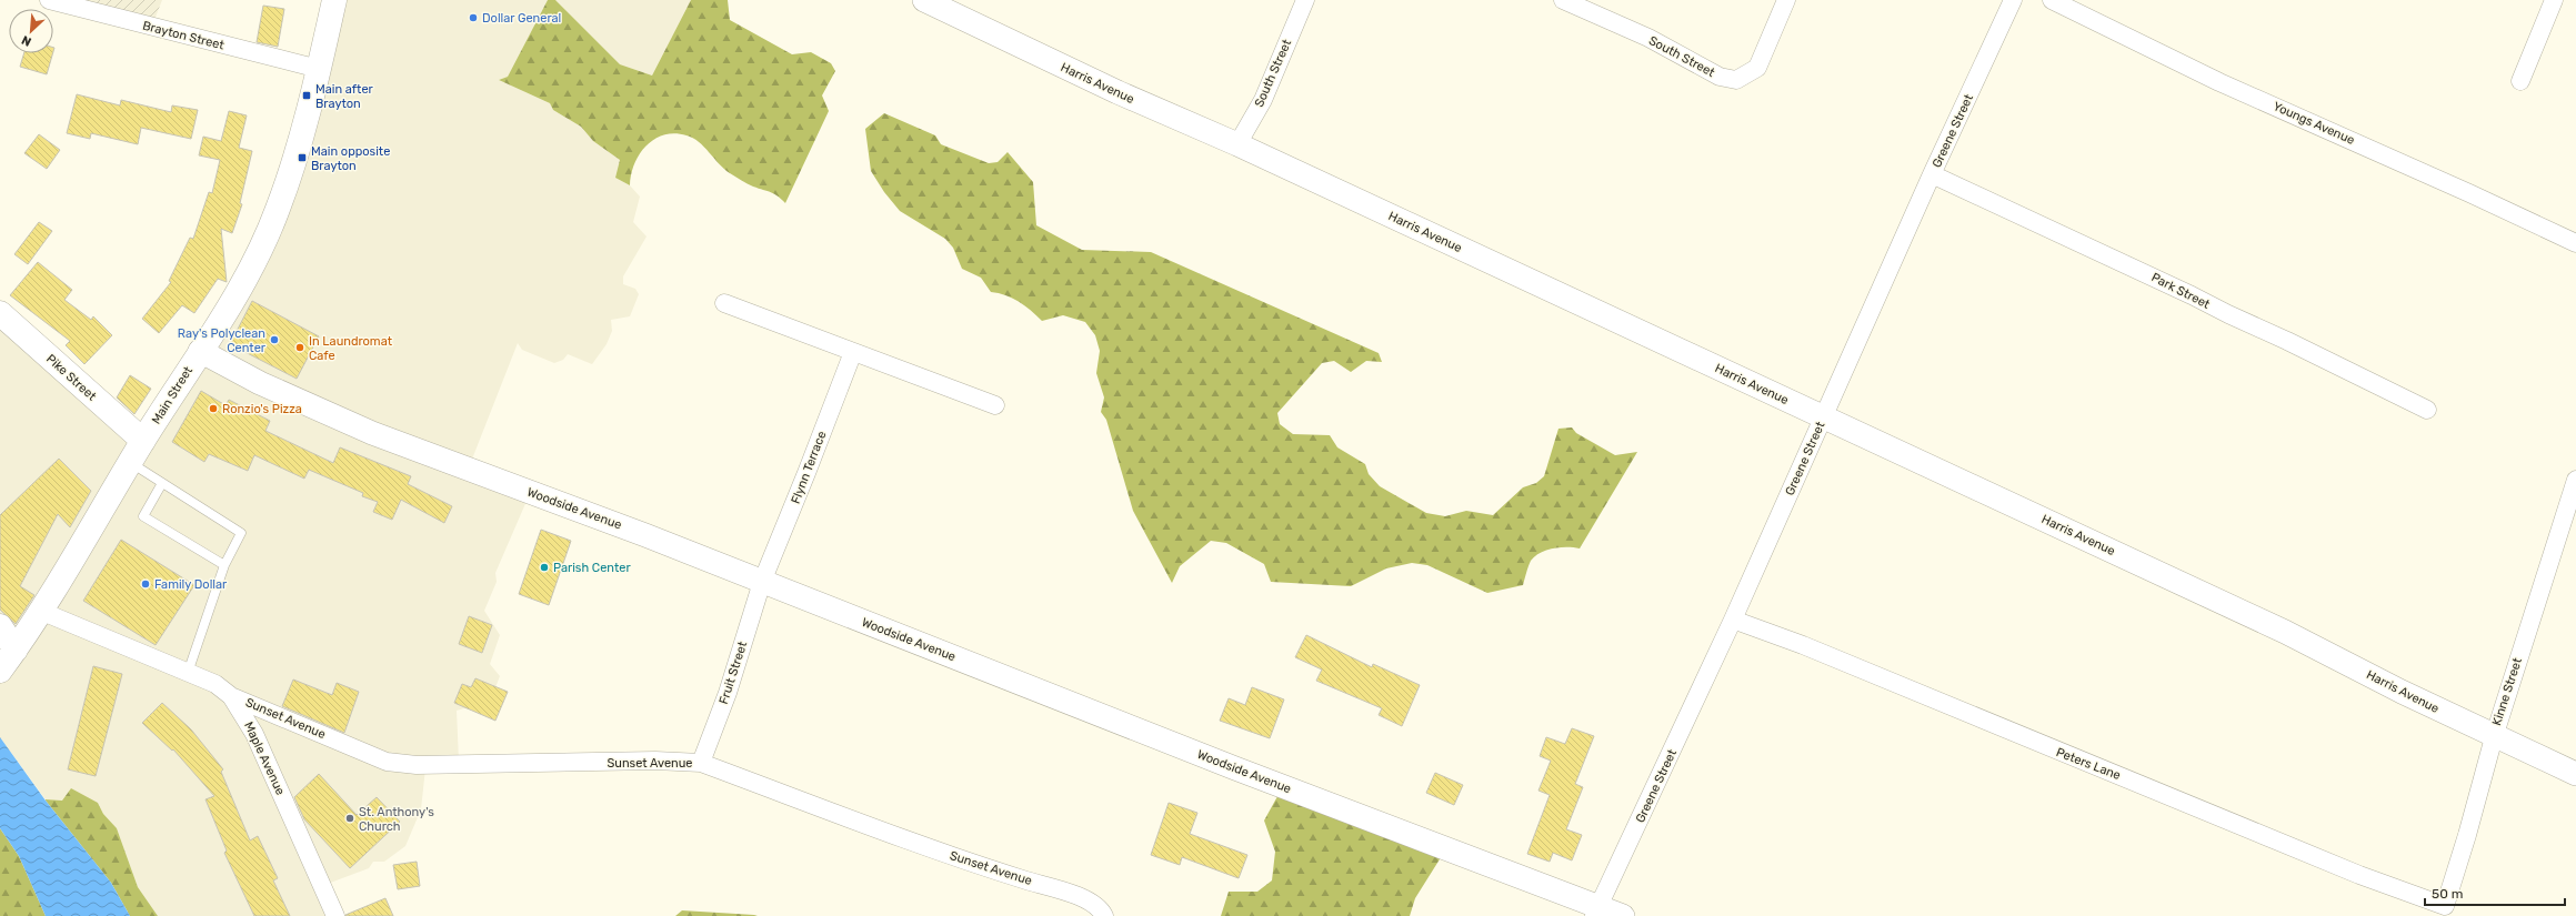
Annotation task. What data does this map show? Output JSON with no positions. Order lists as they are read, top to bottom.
{
  "streets": {
    "main road": ["Pike Street", "Main Street"],
    "street": [
      "Brayton Street",
      "South Street",
      "Harris Avenue",
      "Youngs Avenue",
      "Greene Street",
      "Park Street",
      "Flynn Terrace",
      "Woodside Avenue",
      "Fruit Street",
      "Kinne Street",
      "Sunset Avenue",
      "Maple Avenue",
      "Peters Lane"
    ]
  },
  "crossings": [
    ["Brayton Street", "Main Street"],
    ["South Street", "Harris Avenue"],
    ["Harris Avenue", "Greene Street"],
    ["Harris Avenue", "Kinne Street"],
    ["Greene Street", "Park Street"],
    ["Greene Street", "Woodside Avenue"],
    ["Greene Street", "Peters Lane"],
    ["Pike Street", "Main Street"],
    ["Main Street", "Woodside Avenue"],
    ["Main Street", "Maple Avenue"],
    ["Flynn Terrace", "Woodside Avenue"],
    ["Flynn Terrace", "Fruit Street"],
    ["Woodside Avenue", "Fruit Street"],
    ["Fruit Street", "Sunset Avenue"],
    ["Kinne Street", "Peters Lane"],
    ["Sunset Avenue", "Maple Avenue"]
  ],
  "places": {
    "other": [
      "Dollar General",
      "Ray's Polyclean Center",
      "In Laundromat Cafe",
      "Ronzio's Pizza",
      "Parish Center",
      "Family Dollar",
      "St. Anthony's Church"
    ],
    "transit": ["Main after Brayton", "Main opposite Brayton"]
  },
  "scale_bar": "50 m",
  "north": "bottom left"
}
